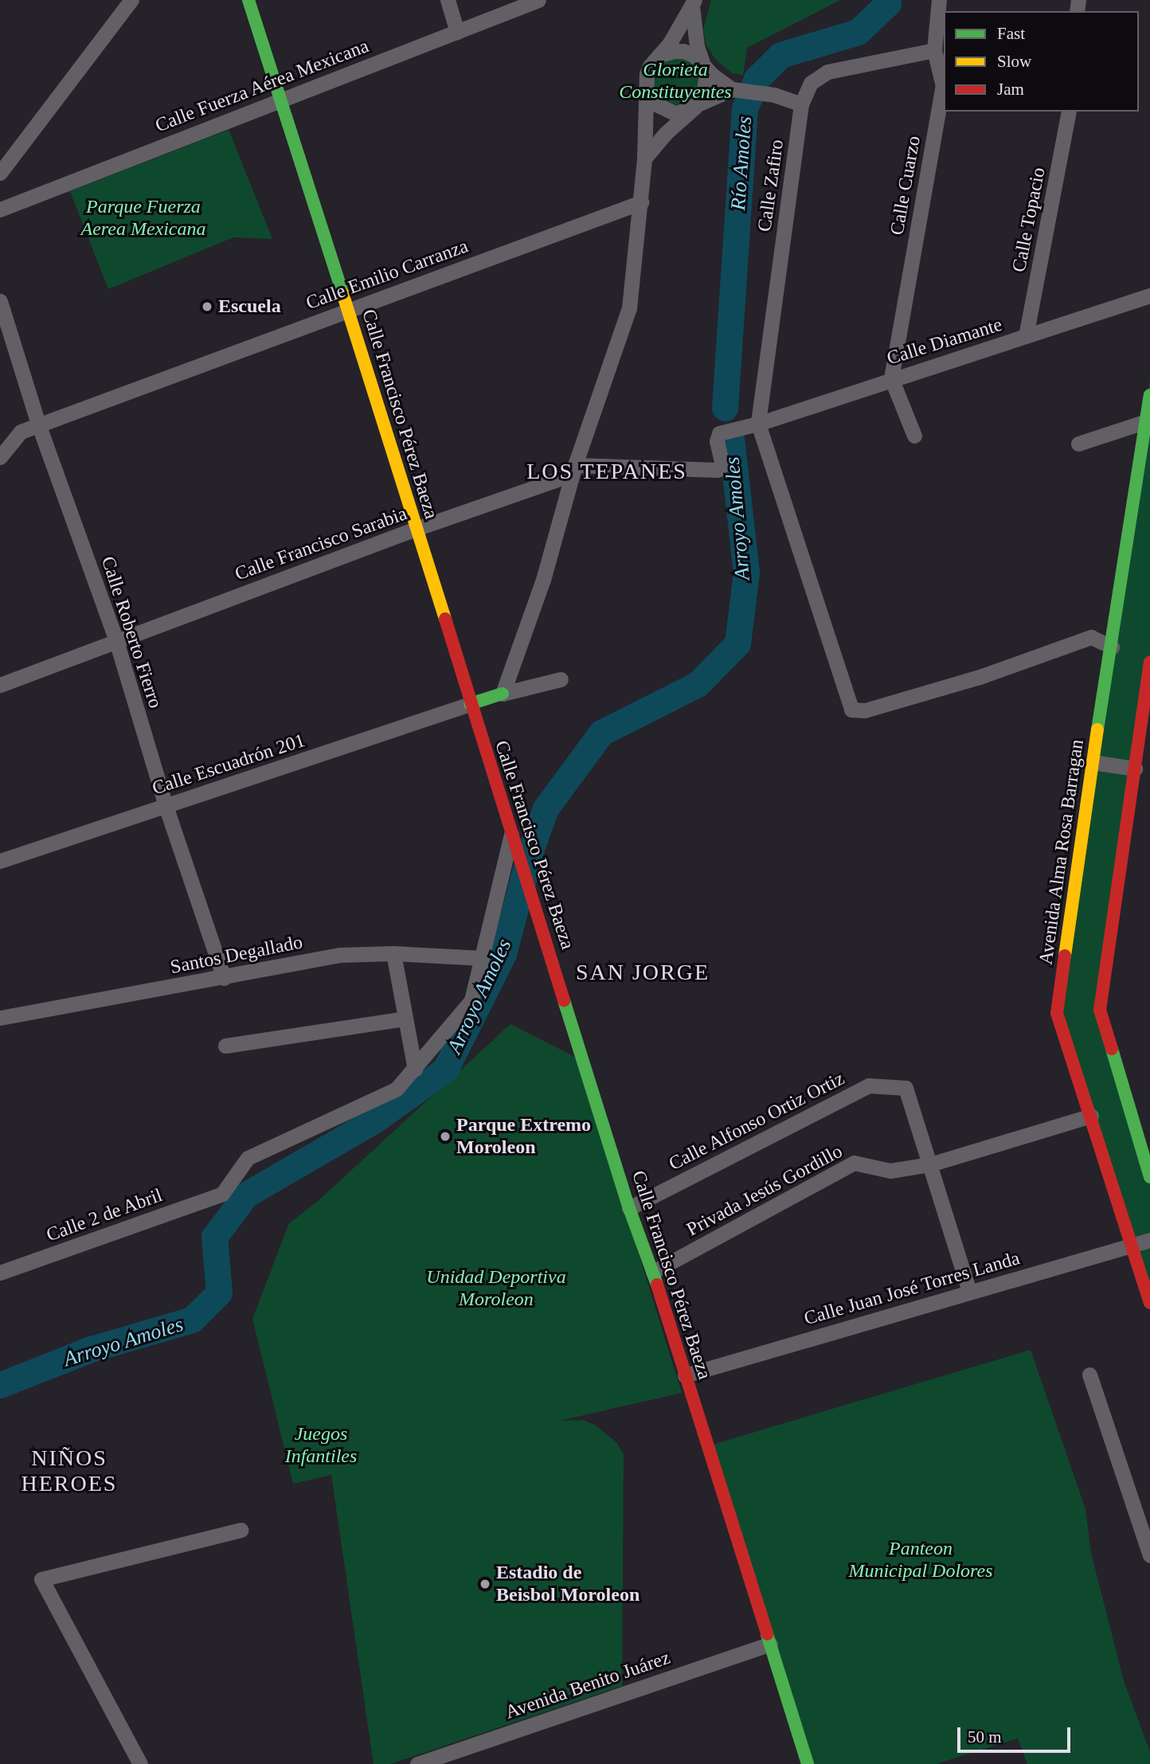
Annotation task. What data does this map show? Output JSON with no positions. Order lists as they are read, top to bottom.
{
  "streets": {
    "street": [
      "Calle Fuerza Aérea Mexicana",
      "Calle Zafiro",
      "Calle Cuarzo",
      "Calle Topacio",
      "Calle Emilio Carranza",
      "Calle Diamante",
      "Calle Francisco Pérez Baeza",
      "Calle Francisco Sarabia",
      "Calle Roberto Fierro",
      "Calle Escuadrón 201",
      "Avenida Alma Rosa Barragan",
      "Santos Degallado",
      "Calle Alfonso Ortiz Ortiz",
      "Privada Jesús Gordillo",
      "Calle 2 de Abril",
      "Calle Juan José Torres Landa",
      "Avenida Benito Juárez"
    ]
  },
  "crossings": [
    ["Calle Fuerza Aérea Mexicana", "Calle Francisco Pérez Baeza"],
    ["Calle Zafiro", "Calle Cuarzo"],
    ["Calle Zafiro", "Calle Diamante"],
    ["Calle Cuarzo", "Calle Diamante"],
    ["Calle Topacio", "Calle Diamante"],
    ["Calle Emilio Carranza", "Calle Francisco Pérez Baeza"],
    ["Calle Emilio Carranza", "Calle Roberto Fierro"],
    ["Calle Diamante", "Calle Francisco Sarabia"],
    ["Calle Francisco Pérez Baeza", "Calle Francisco Sarabia"],
    ["Calle Francisco Pérez Baeza", "Calle Escuadrón 201"],
    ["Calle Francisco Pérez Baeza", "Calle Alfonso Ortiz Ortiz"],
    ["Calle Francisco Pérez Baeza", "Privada Jesús Gordillo"],
    ["Calle Francisco Pérez Baeza", "Calle Juan José Torres Landa"],
    ["Calle Francisco Pérez Baeza", "Avenida Benito Juárez"],
    ["Calle Francisco Sarabia", "Calle Roberto Fierro"],
    ["Calle Roberto Fierro", "Calle Escuadrón 201"],
    ["Calle Roberto Fierro", "Santos Degallado"],
    ["Avenida Alma Rosa Barragan", "Privada Jesús Gordillo"],
    ["Avenida Alma Rosa Barragan", "Calle Juan José Torres Landa"],
    ["Calle Alfonso Ortiz Ortiz", "Privada Jesús Gordillo"]
  ],
  "districts": ["LOS TEPANES", "SAN JORGE", "NIÑOS HEROES"],
  "water": ["Río Amoles", "Arroyo Amoles"],
  "parks": [
    "Glorieta Constituyentes",
    "Parque Fuerza Aerea Mexicana",
    "Unidad Deportiva Moroleon",
    "Juegos Infantiles",
    "Panteon Municipal Dolores"
  ],
  "places": ["Escuela", "Parque Extremo Moroleon", "Estadio de Beisbol Moroleon"],
  "legend": ["Fast", "Slow", "Jam"],
  "scale_bar": "50 m"
}
